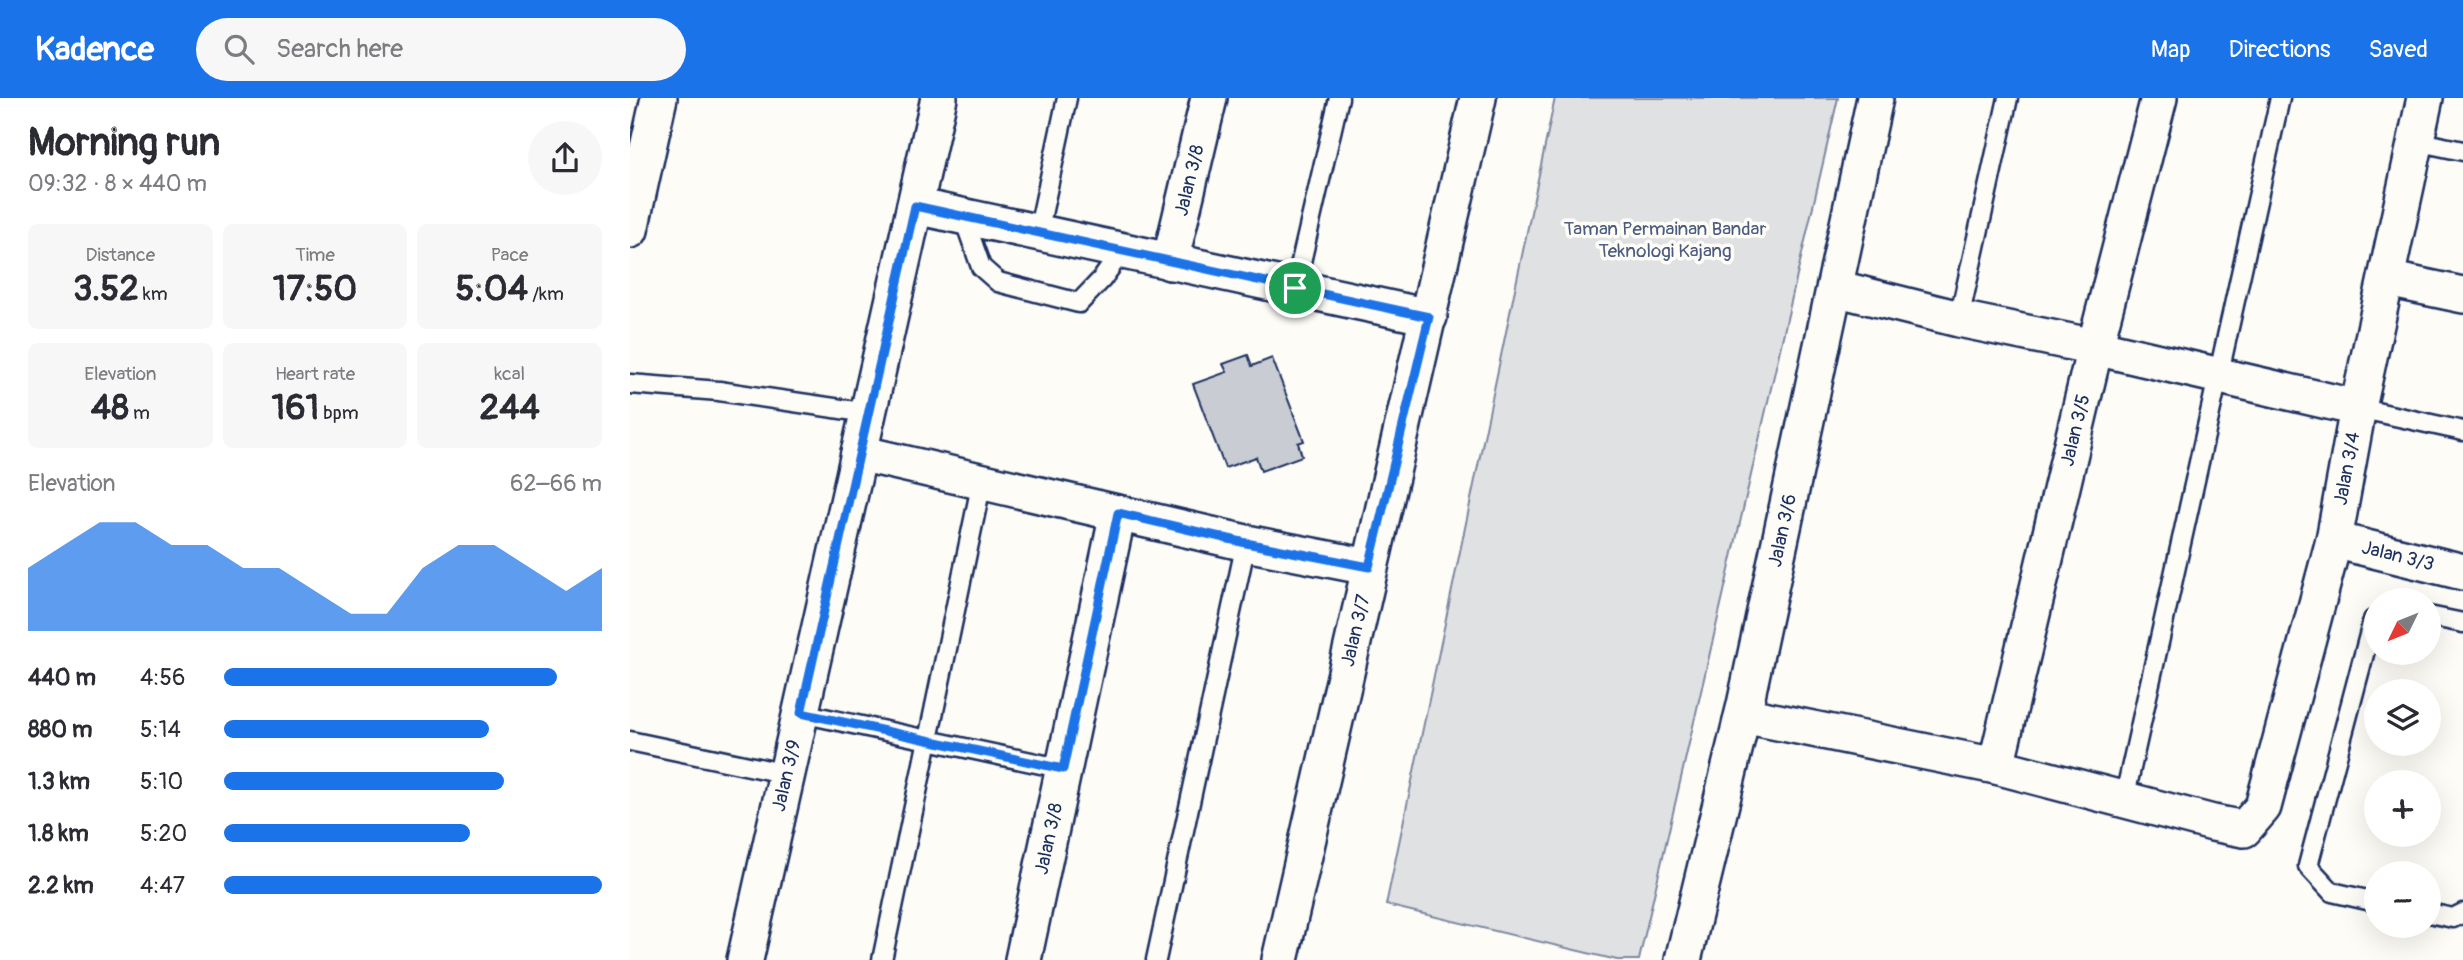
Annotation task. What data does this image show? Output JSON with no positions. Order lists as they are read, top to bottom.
{
  "streets": {
    "street": [
      "Jalan 3/8",
      "Jalan 3/5",
      "Jalan 3/4",
      "Jalan 3/6",
      "Jalan 3/3",
      "Jalan 3/7",
      "Jalan 3/9"
    ]
  },
  "crossings": [
    ["Jalan 3/4", "Jalan 3/3"]
  ],
  "parks": ["Taman Permainan Bandar Teknologi Kajang"],
  "north": "bottom left",
  "page": {
    "header": "Kadence",
    "search": "Search here",
    "nav": ["Map", "Directions", "Saved"],
    "heading": ["Morning run", "09:32 · 8 × 440 m"],
    "stats": [
      ["Distance", "3.52 km"],
      ["Time", "17:50"],
      ["Pace", "5:04 /km"],
      ["Elevation", "48 m"],
      ["Heart rate", "161 bpm"],
      ["kcal", "244"]
    ],
    "chart": ["Elevation", "62–66 m"],
    "map_buttons": ["+", "−"],
    "list": [
      {
        "name": "440 m",
        "note": "4:56"
      },
      {
        "name": "880 m",
        "note": "5:14"
      },
      {
        "name": "1.3 km",
        "note": "5:10"
      },
      {
        "name": "1.8 km",
        "note": "5:20"
      },
      {
        "name": "2.2 km",
        "note": "4:47"
      }
    ]
  }
}
